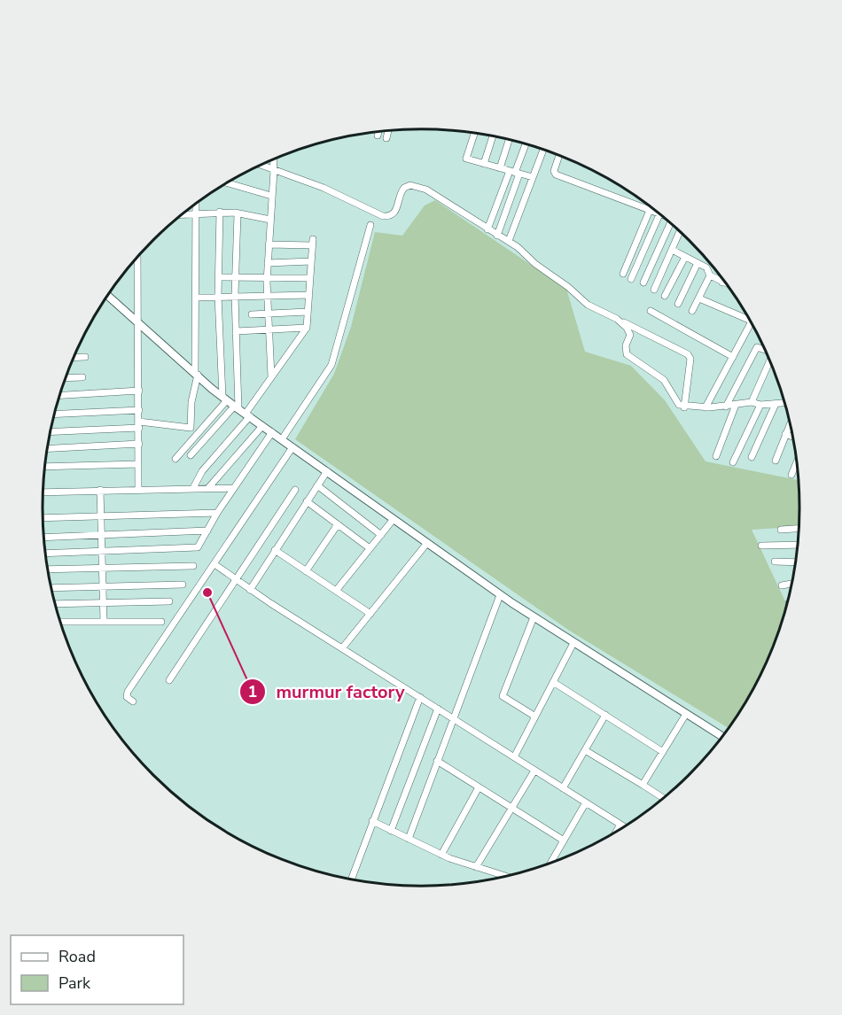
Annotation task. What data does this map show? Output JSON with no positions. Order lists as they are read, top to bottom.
{
  "places": ["murmur factory"],
  "legend": ["Road", "Park"]
}
